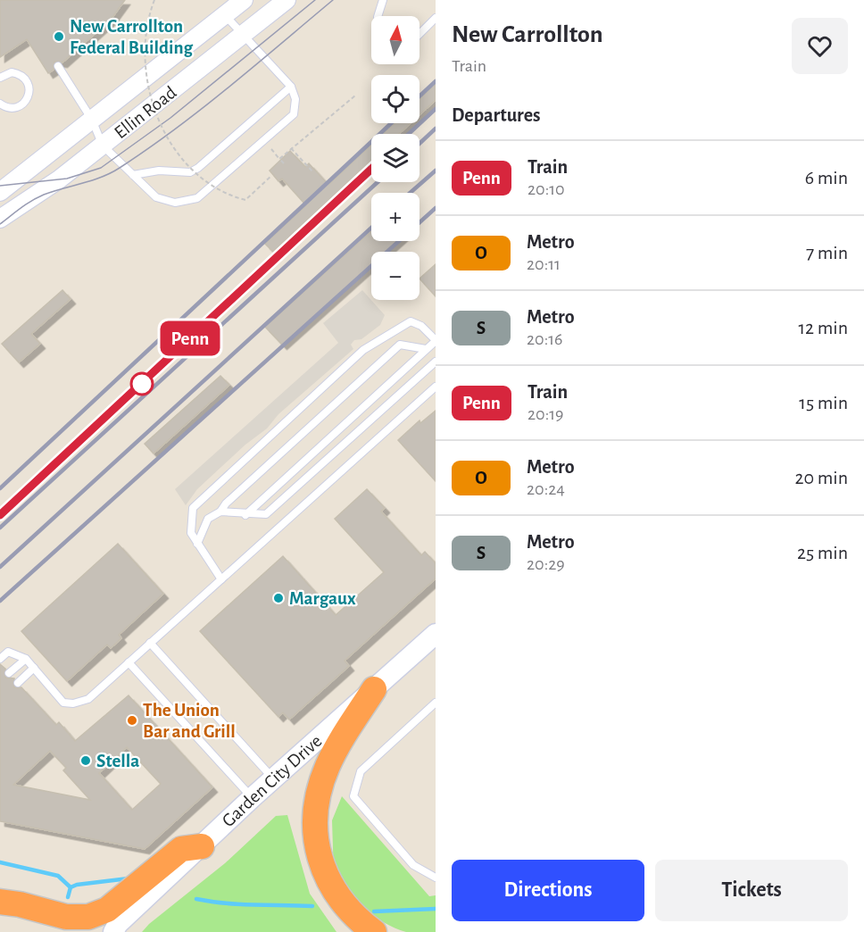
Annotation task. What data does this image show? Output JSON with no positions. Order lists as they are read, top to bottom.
{
  "streets": {
    "main road": ["Garden City Drive"],
    "street": ["Ellin Road"]
  },
  "places": [
    "New Carrollton Federal Building",
    "Margaux",
    "The Union Bar and Grill",
    "Stella"
  ],
  "north": "top",
  "page": {
    "on_map": "Penn",
    "heading": [
      ["New Carrollton", "Train"],
      "Departures"
    ],
    "map_buttons": ["+", "−"],
    "list": [
      {
        "mark": "Penn",
        "name": "Train",
        "note": "20:10",
        "value": "6 min"
      },
      {
        "mark": "O",
        "name": "Metro",
        "note": "20:11",
        "value": "7 min"
      },
      {
        "mark": "S",
        "name": "Metro",
        "note": "20:16",
        "value": "12 min"
      },
      {
        "mark": "Penn",
        "name": "Train",
        "note": "20:19",
        "value": "15 min"
      },
      {
        "mark": "O",
        "name": "Metro",
        "note": "20:24",
        "value": "20 min"
      },
      {
        "mark": "S",
        "name": "Metro",
        "note": "20:29",
        "value": "25 min"
      }
    ],
    "buttons": ["Directions", "Tickets"]
  }
}
